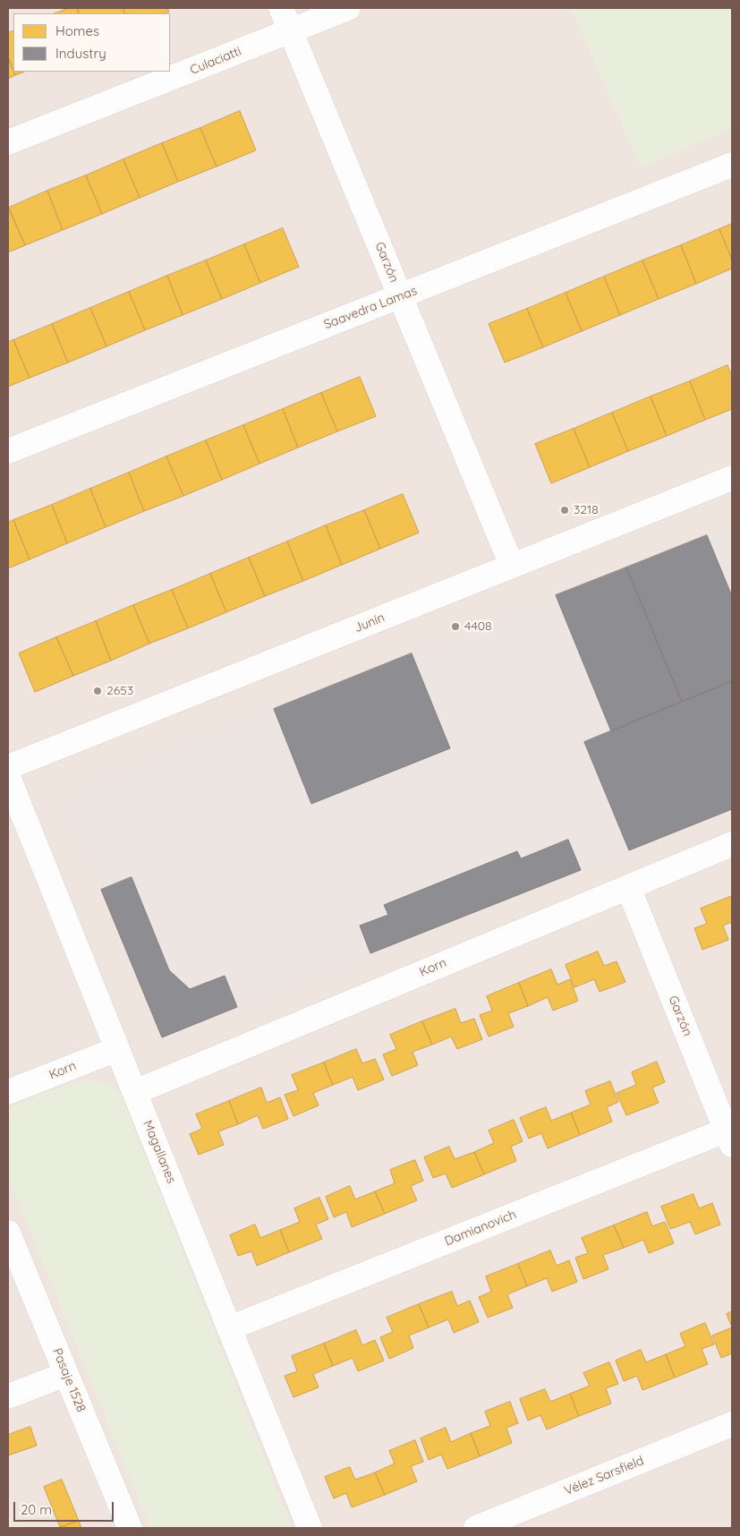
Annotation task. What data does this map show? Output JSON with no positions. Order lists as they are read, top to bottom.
{
  "streets": {
    "street": [
      "Culaciatti",
      "Garzón",
      "Saavedra Lamas",
      "Junín",
      "Korn",
      "Magallanes",
      "Damianovich",
      "Pasaje 1528",
      "Vélez Sarsfield"
    ]
  },
  "crossings": [
    ["Culaciatti", "Garzón"],
    ["Garzón", "Saavedra Lamas"],
    ["Garzón", "Junín"],
    ["Garzón", "Korn"],
    ["Garzón", "Damianovich"],
    ["Korn", "Magallanes"],
    ["Magallanes", "Damianovich"]
  ],
  "places": ["3218", "4408", "2653"],
  "legend": ["Homes", "Industry"],
  "scale_bar": "20 m"
}
